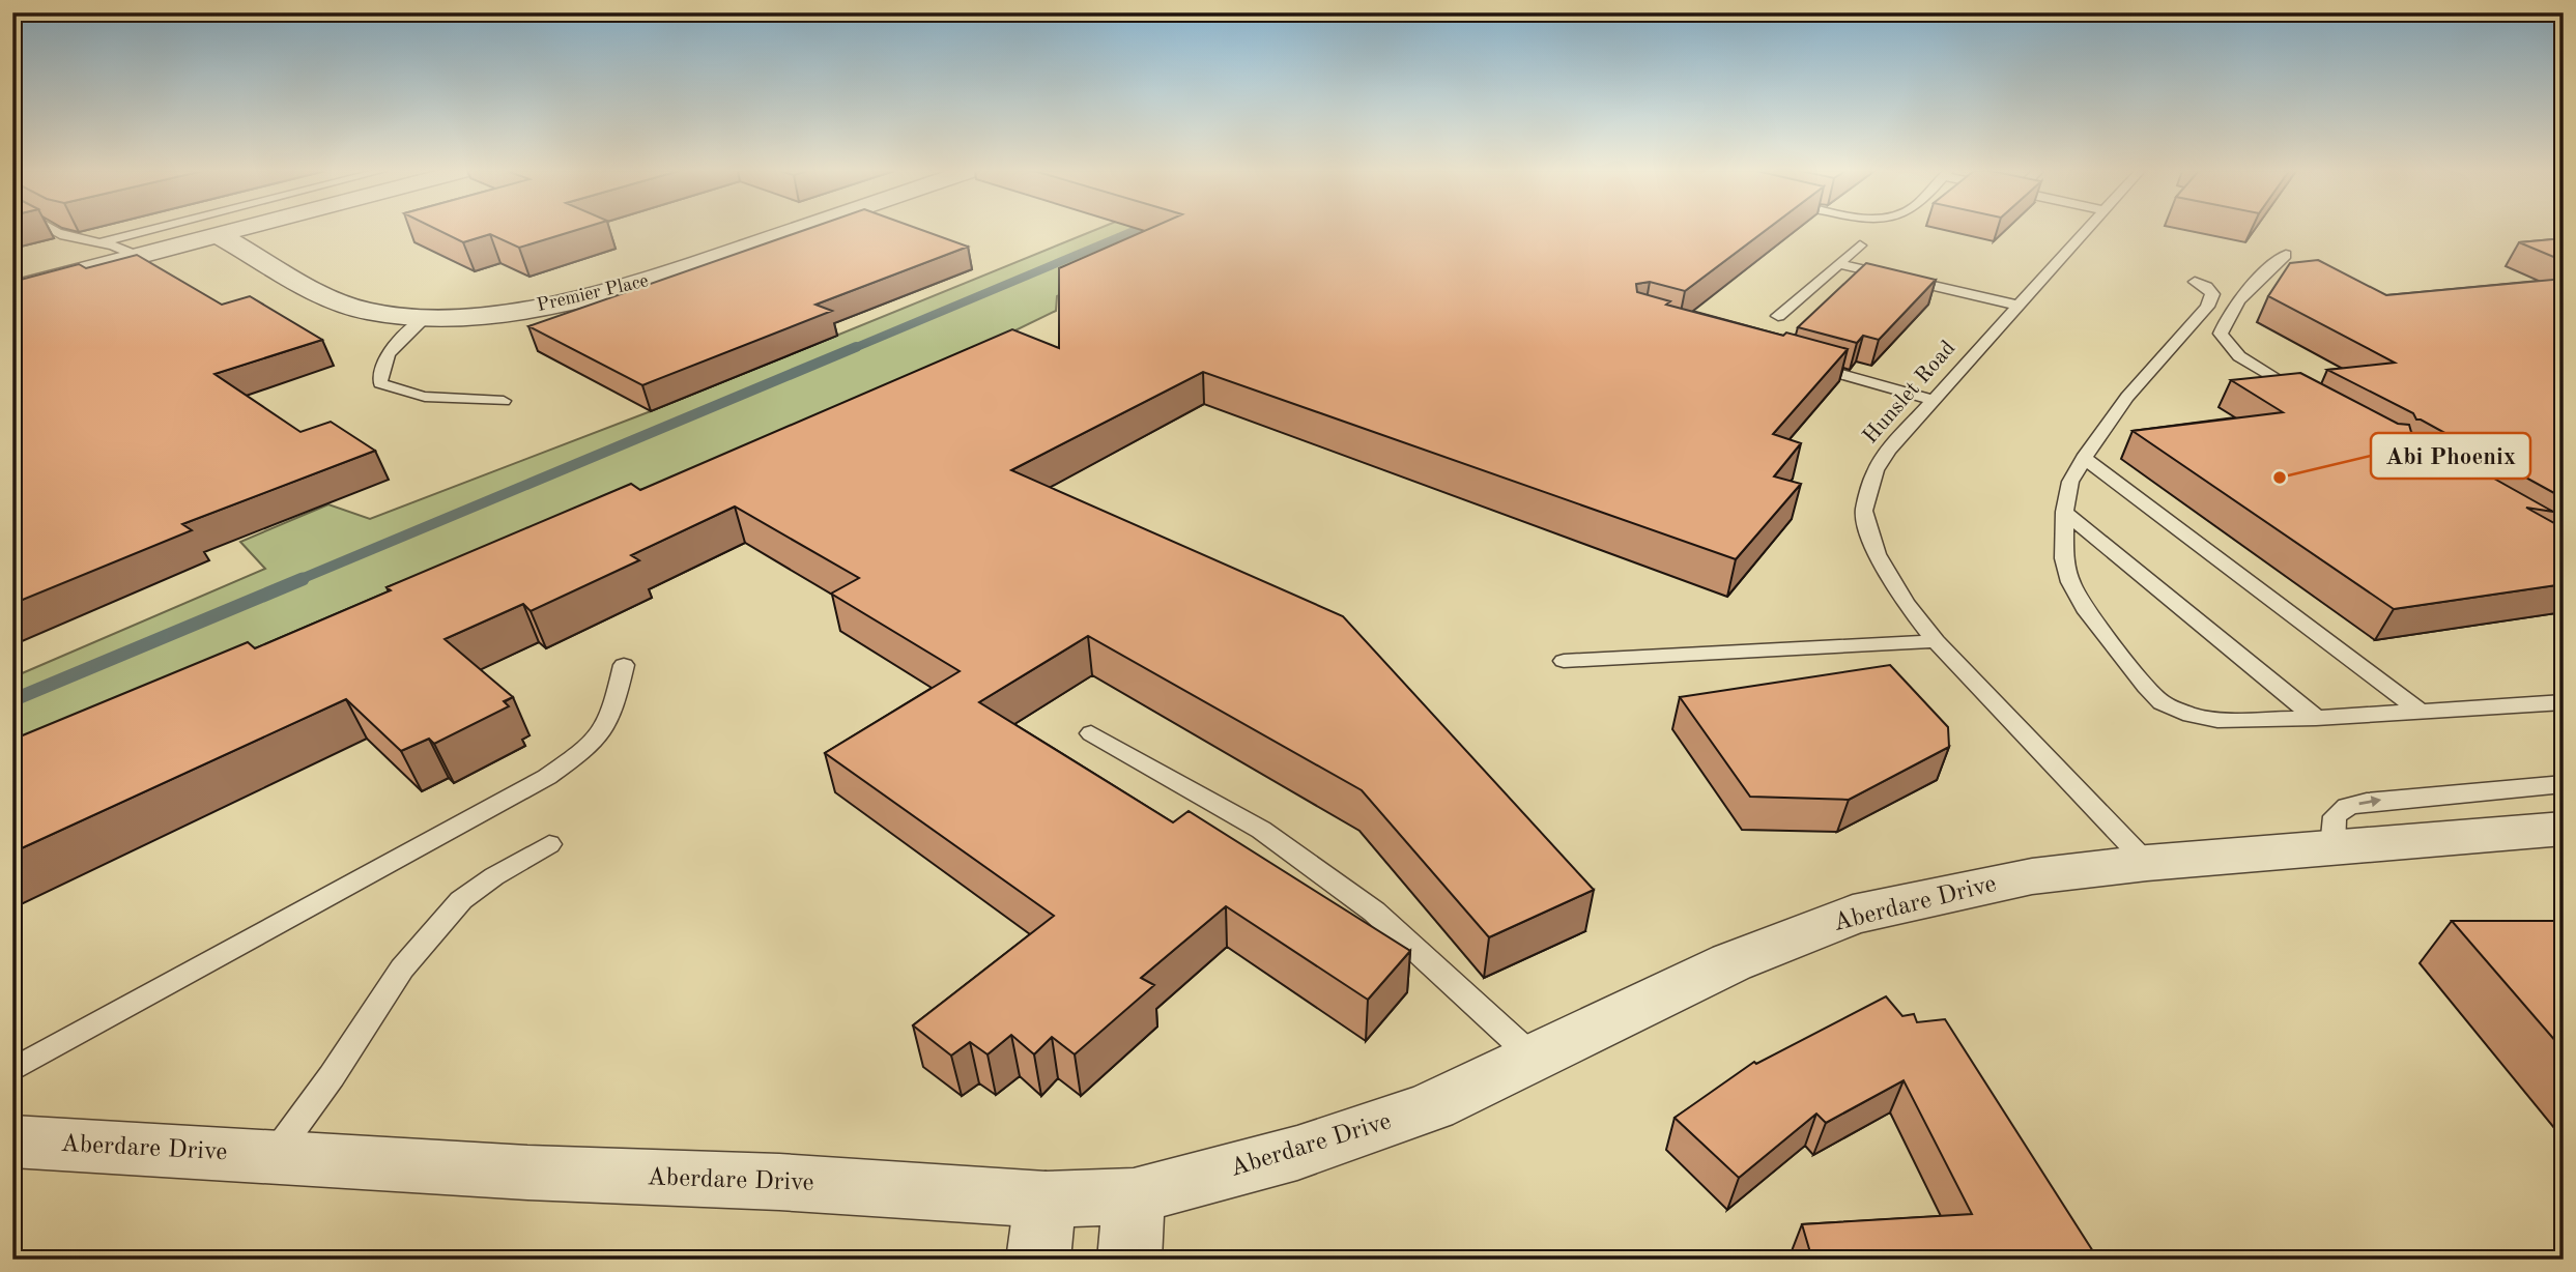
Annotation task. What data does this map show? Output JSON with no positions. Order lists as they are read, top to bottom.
{
  "streets": {
    "street": ["Premier Place", "Aberdare Drive"],
    "lane": ["Hunslet Road"]
  },
  "crossings": [
    ["Hunslet Road", "Aberdare Drive"]
  ],
  "places": ["Abi Phoenix"]
}
